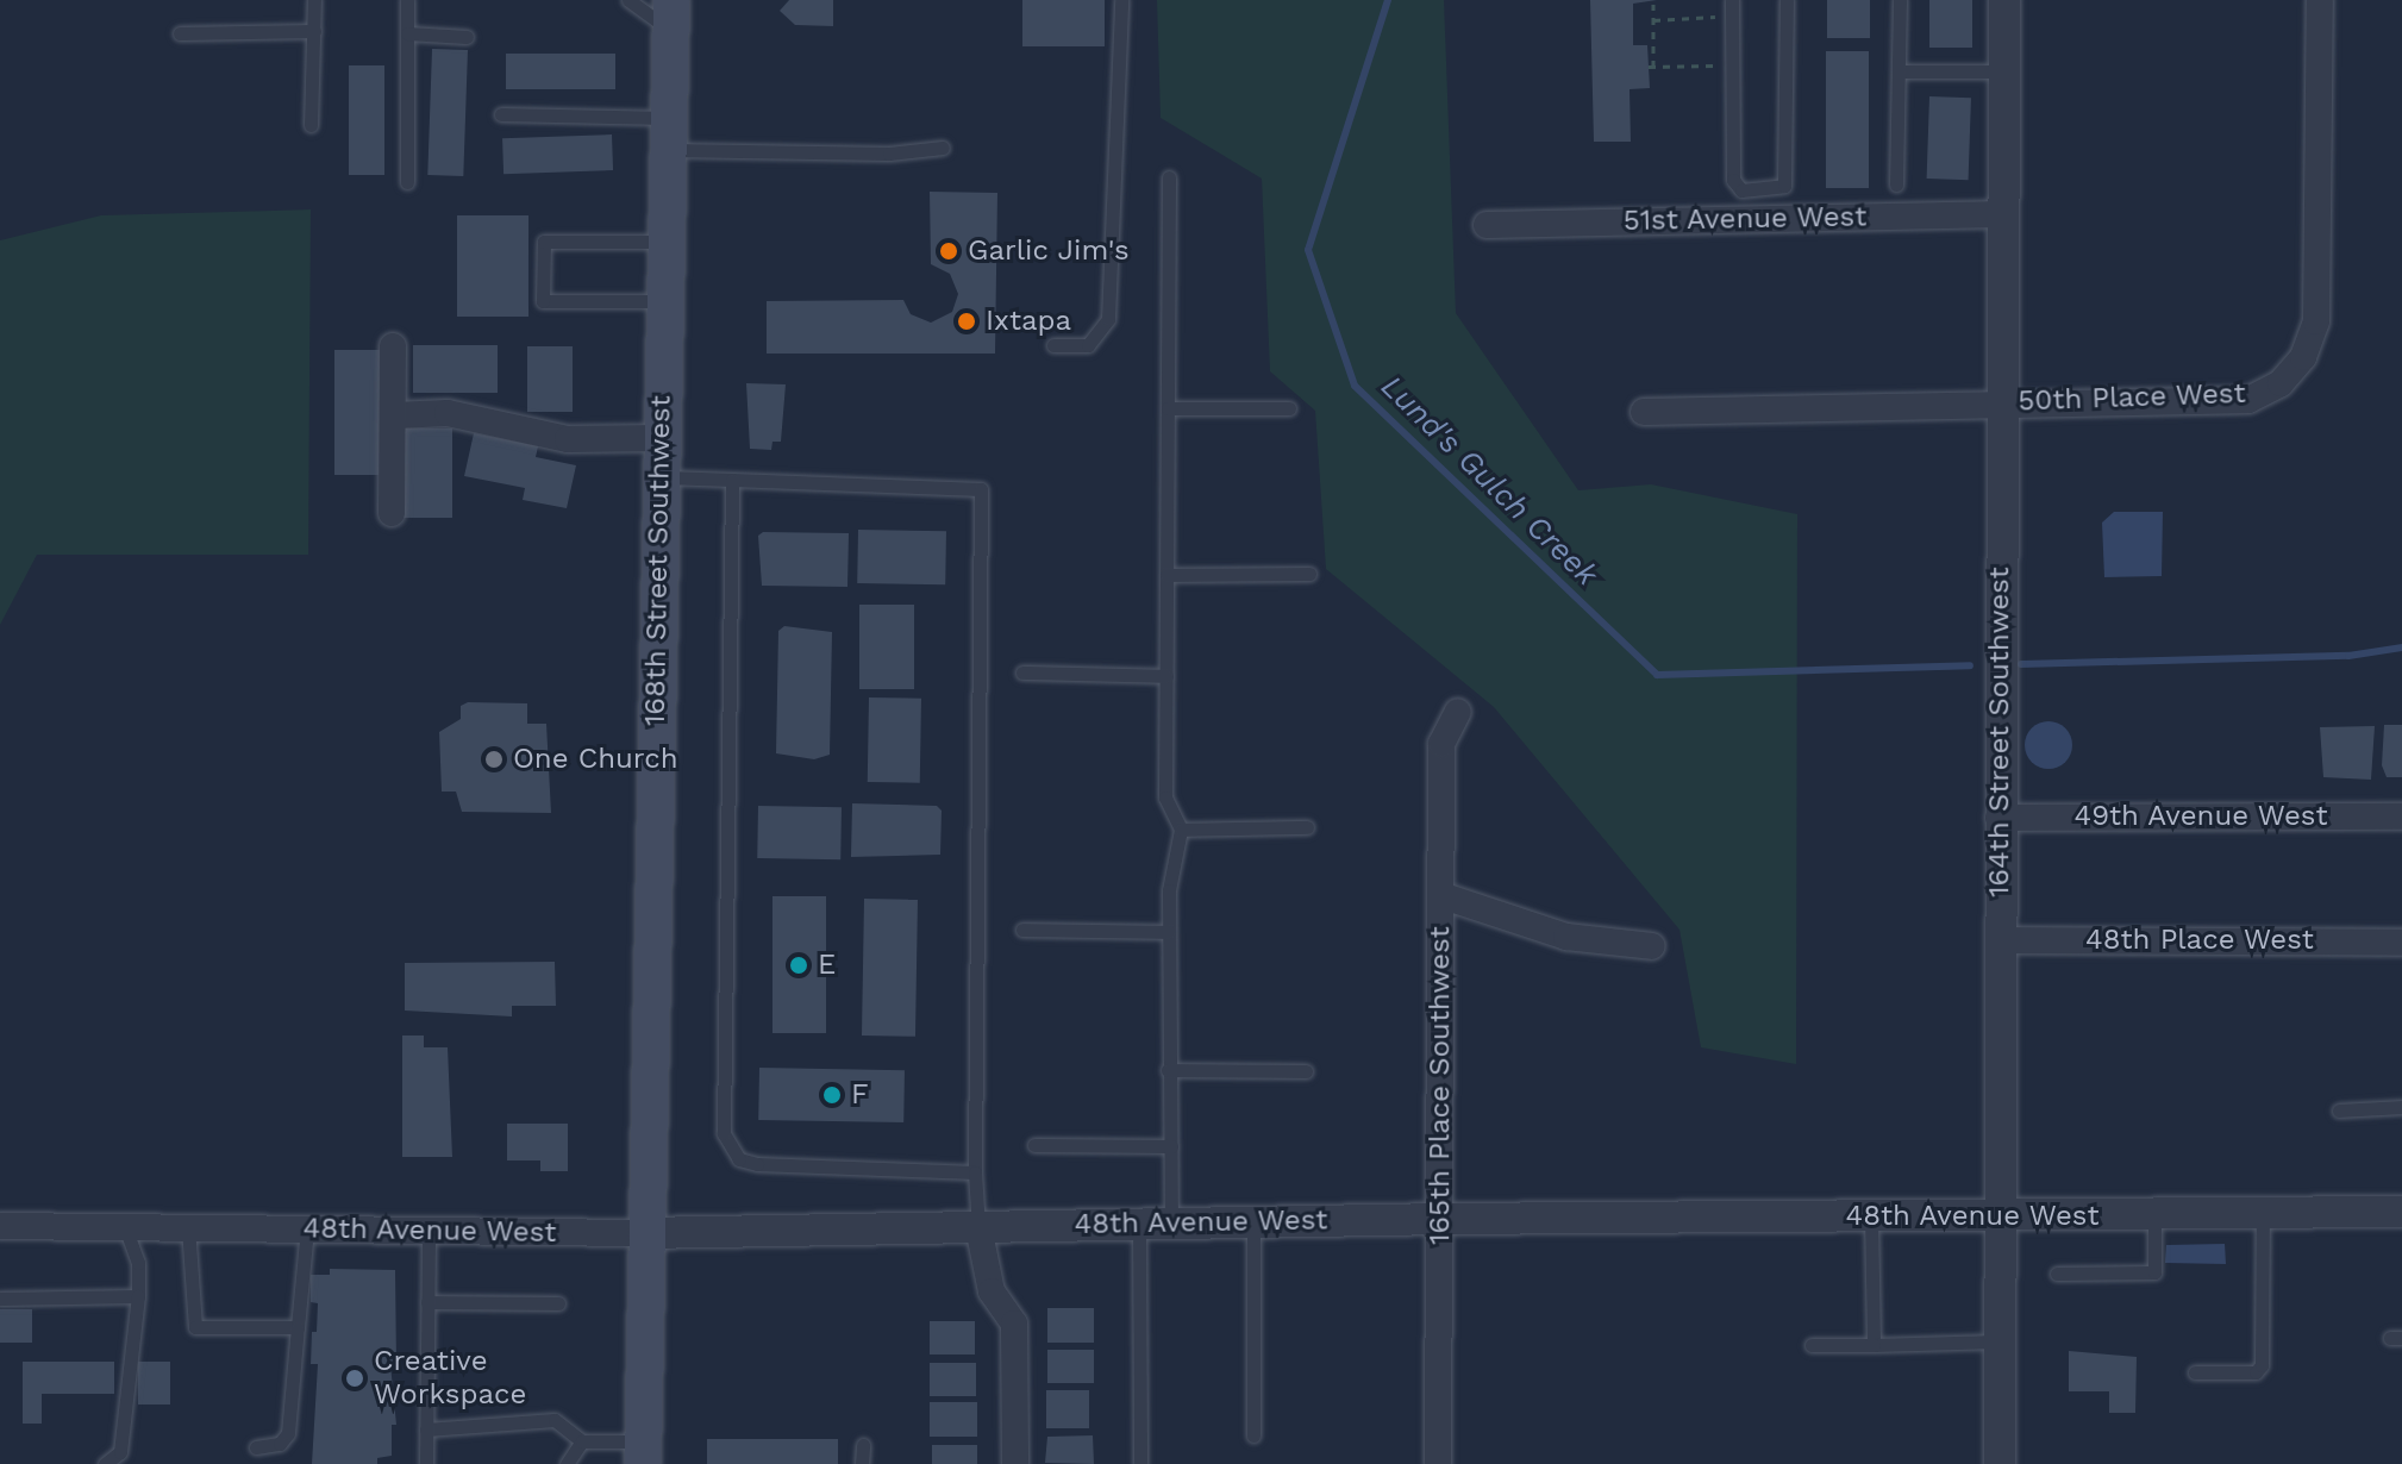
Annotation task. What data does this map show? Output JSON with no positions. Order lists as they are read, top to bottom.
{
  "streets": {
    "main road": ["168th Street Southwest"],
    "street": [
      "51st Avenue West",
      "50th Place West",
      "164th Street Southwest",
      "49th Avenue West",
      "48th Place West",
      "165th Place Southwest",
      "48th Avenue West"
    ]
  },
  "crossings": [
    ["51st Avenue West", "164th Street Southwest"],
    ["50th Place West", "164th Street Southwest"],
    ["168th Street Southwest", "48th Avenue West"],
    ["164th Street Southwest", "49th Avenue West"],
    ["164th Street Southwest", "48th Place West"],
    ["164th Street Southwest", "48th Avenue West"],
    ["165th Place Southwest", "48th Avenue West"]
  ],
  "water": ["Lund's Gulch Creek"],
  "places": [
    "Garlic Jim's",
    "Ixtapa",
    "One Church",
    "E",
    "F",
    "Creative Workspace"
  ]
}
